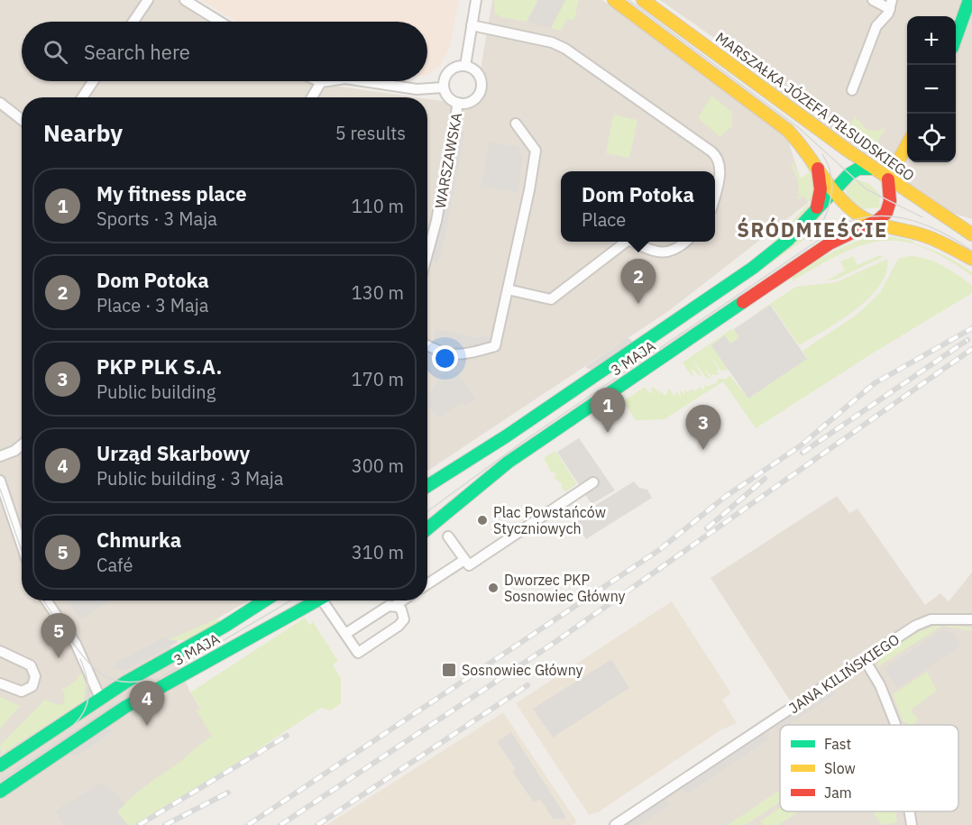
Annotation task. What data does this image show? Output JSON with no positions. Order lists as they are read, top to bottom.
{
  "streets": {
    "main road": ["MARSZAŁKA JÓZEFA PIŁSUDSKIEGO", "3 MAJA"],
    "street": ["WARSZAWSKA", "JANA KILIŃSKIEGO"]
  },
  "crossings": [
    ["MARSZAŁKA JÓZEFA PIŁSUDSKIEGO", "3 MAJA"]
  ],
  "districts": ["ŚRÓDMIEŚCIE"],
  "places": {
    "other": ["Plac Powstańców Styczniowych", "Dworzec PKP Sosnowiec Główny"],
    "transit": ["Sosnowiec Główny"]
  },
  "legend": ["Fast", "Slow", "Jam"],
  "page": {
    "map_buttons": ["+", "−"],
    "search": "Search here",
    "heading": ["Nearby", "5 results"],
    "list": [
      {
        "mark": "1",
        "name": "My fitness place",
        "note": "Sports · 3 Maja",
        "value": "110 m"
      },
      {
        "mark": "2",
        "name": "Dom Potoka",
        "note": "Place · 3 Maja",
        "value": "130 m"
      },
      {
        "mark": "3",
        "name": "PKP PLK S.A.",
        "note": "Public building",
        "value": "170 m"
      },
      {
        "mark": "4",
        "name": "Urząd Skarbowy",
        "note": "Public building · 3 Maja",
        "value": "300 m"
      },
      {
        "mark": "5",
        "name": "Chmurka",
        "note": "Café",
        "value": "310 m"
      }
    ],
    "popup": ["Dom Potoka", "Place"],
    "pins": [
      "2",
      "1",
      "3",
      "5",
      "4"
    ]
  }
}
